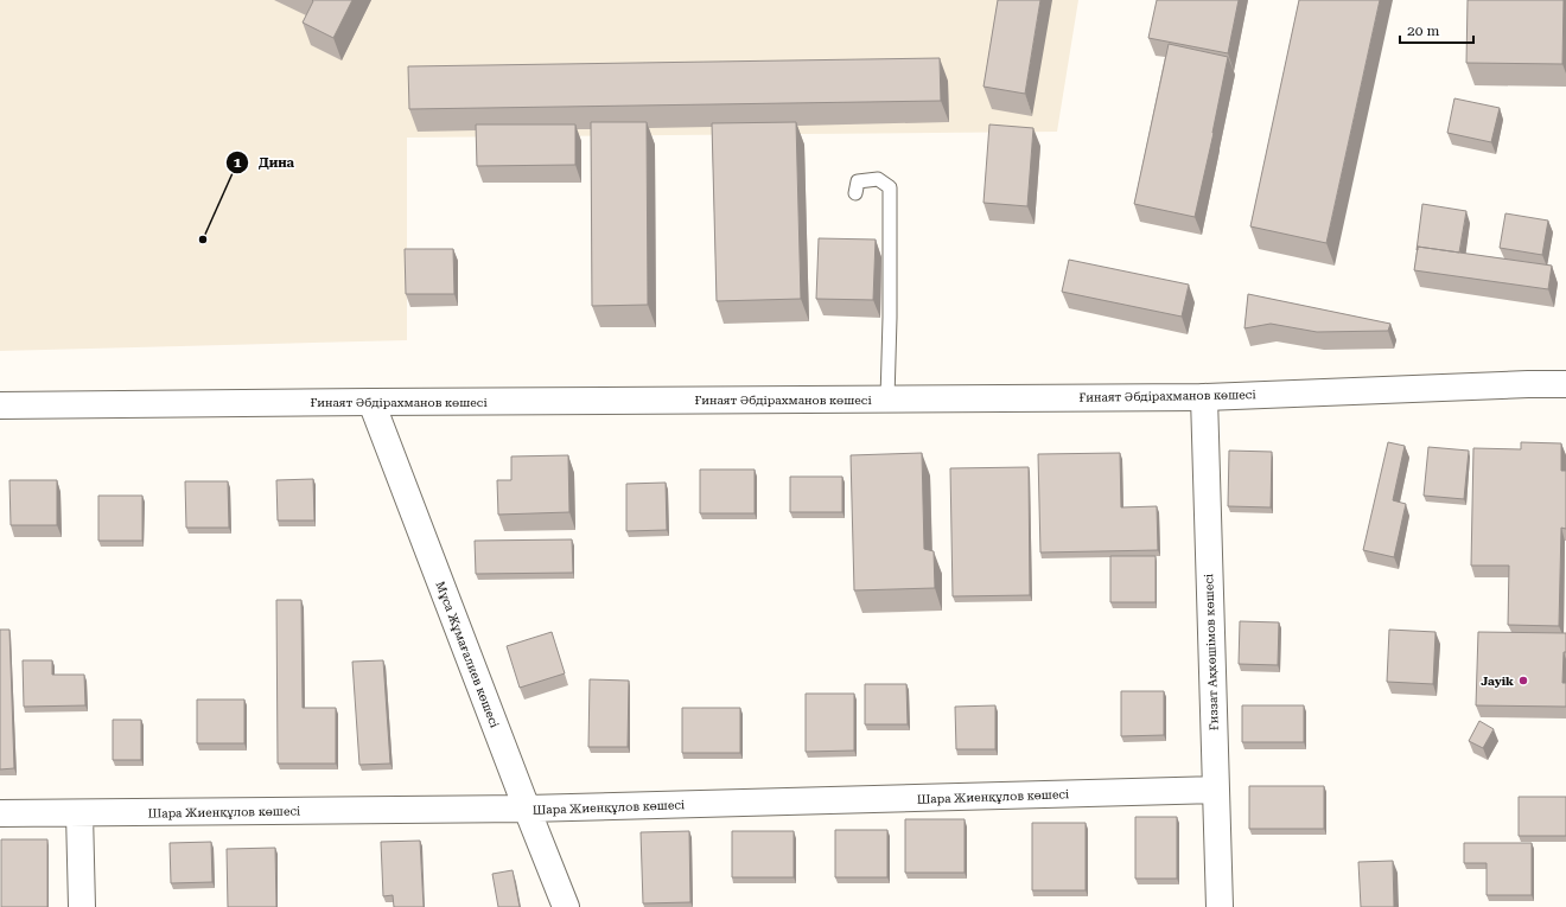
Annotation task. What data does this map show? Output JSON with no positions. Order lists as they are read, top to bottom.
{
  "streets": {
    "street": [
      "Ғинаят Әбдірахманов көшесі",
      "Ғиззат Ақкөшімов көшесi",
      "Мұса Жұмағалиев көшесі",
      "Шара Жиенқұлов көшесі"
    ]
  },
  "crossings": [
    ["Ғинаят Әбдірахманов көшесі", "Ғиззат Ақкөшімов көшесi"],
    ["Ғинаят Әбдірахманов көшесі", "Мұса Жұмағалиев көшесі"],
    ["Ғиззат Ақкөшімов көшесi", "Шара Жиенқұлов көшесі"],
    ["Мұса Жұмағалиев көшесі", "Шара Жиенқұлов көшесі"]
  ],
  "places": ["Дина", "Jayik"],
  "scale_bar": "20 m"
}
